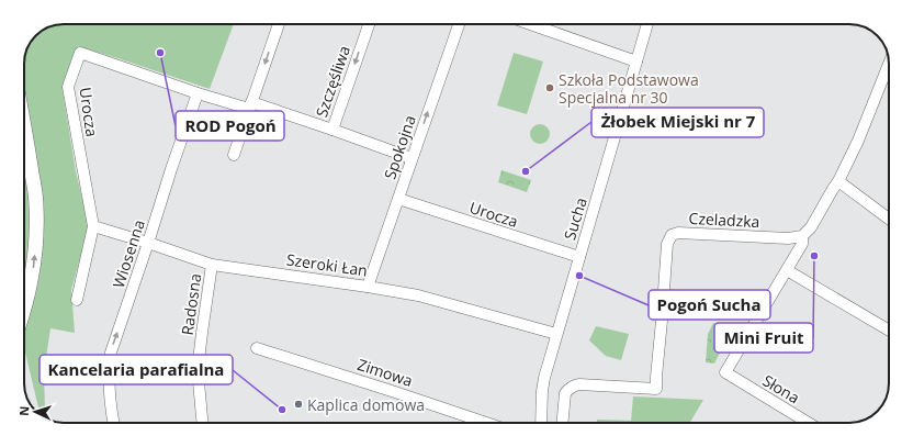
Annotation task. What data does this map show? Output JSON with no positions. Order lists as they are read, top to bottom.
{
  "streets": {
    "street": [
      "Szczęśliwa",
      "Urocza",
      "Spokojna",
      "Sucha",
      "Czeladzka",
      "Wiosenna",
      "Szeroki Łan",
      "Radosna",
      "Zimowa",
      "Słona"
    ]
  },
  "crossings": [
    ["Szczęśliwa", "Urocza"],
    ["Urocza", "Spokojna"],
    ["Urocza", "Sucha"],
    ["Urocza", "Wiosenna"],
    ["Urocza", "Szeroki Łan"],
    ["Spokojna", "Szeroki Łan"],
    ["Sucha", "Szeroki Łan"],
    ["Wiosenna", "Szeroki Łan"],
    ["Szeroki Łan", "Radosna"]
  ],
  "one_way": ["Spokojna", "Wiosenna"],
  "places": [
    "ROD Pogoń",
    "Szkoła Podstawowa Specjalna nr 30",
    "Żłobek Miejski nr 7",
    "Mini Fruit",
    "Pogoń Sucha",
    "Kaplica domowa",
    "Kancelaria parafialna"
  ],
  "north": "left"
}
